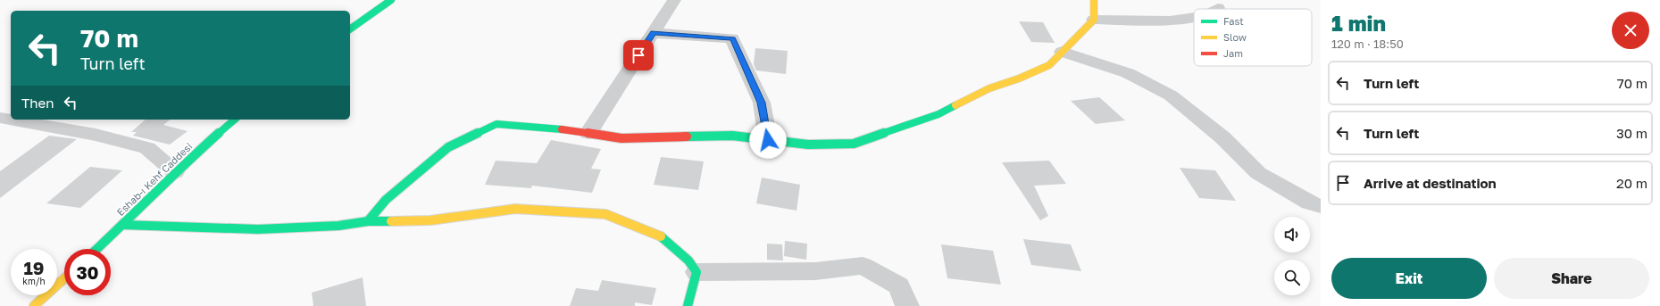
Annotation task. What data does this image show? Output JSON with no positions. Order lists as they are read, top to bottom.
{
  "streets": {
    "street": ["Eshab-ı Kehf Caddesi"]
  },
  "legend": ["Fast", "Slow", "Jam"],
  "page": {
    "heading": ["1 min", "120 m · 18:50"],
    "turn": ["70 m", "Turn left"],
    "list": [
      {
        "name": "Turn left",
        "value": "70 m"
      },
      {
        "name": "Turn left",
        "value": "30 m"
      },
      {
        "name": "Arrive at destination",
        "value": "20 m"
      }
    ],
    "then": "Then",
    "speed": "19 km/h",
    "limit": "30",
    "buttons": ["Exit", "Share"]
  }
}
